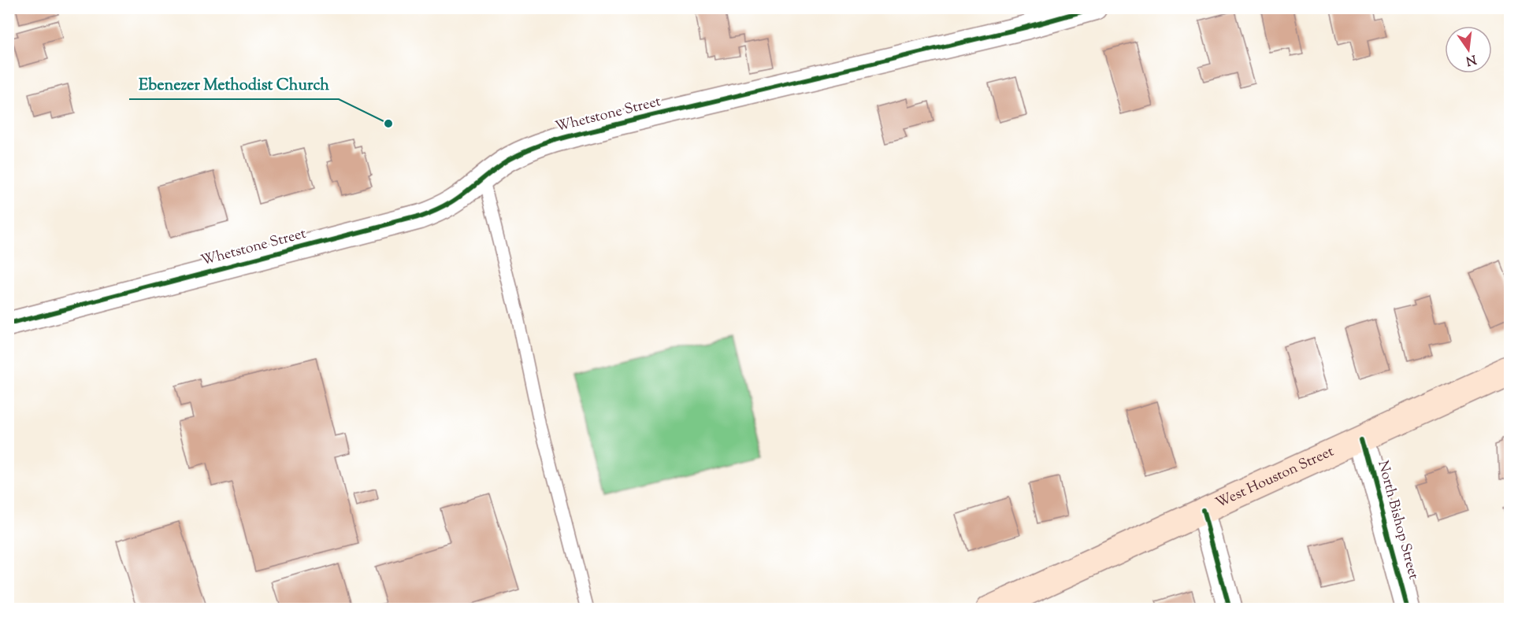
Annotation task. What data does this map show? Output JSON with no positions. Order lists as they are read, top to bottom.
{
  "streets": {
    "main road": ["West Houston Street"],
    "street": ["Whetstone Street", "North Bishop Street"]
  },
  "crossings": [
    ["West Houston Street", "North Bishop Street"]
  ],
  "places": ["Ebenezer Methodist Church"],
  "north": "bottom"
}
